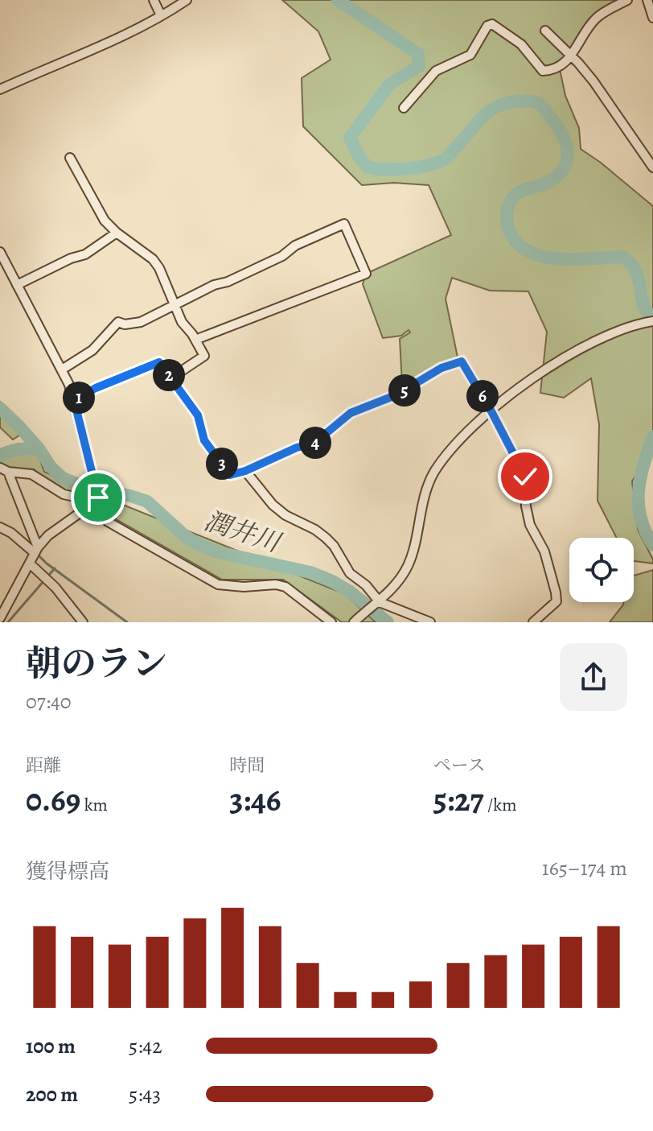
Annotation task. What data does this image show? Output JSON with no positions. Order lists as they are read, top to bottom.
{
  "water": ["潤井川"],
  "page": {
    "pins": [
      "2",
      "5",
      "6",
      "1",
      "4",
      "3"
    ],
    "heading": ["朝のラン", "07:40"],
    "stats": [
      ["距離", "0.69 km"],
      ["時間", "3:46"],
      ["ペース", "5:27 /km"]
    ],
    "chart": ["獲得標高", "165–174 m"],
    "list": [
      {
        "name": "100 m",
        "note": "5:42"
      },
      {
        "name": "200 m",
        "note": "5:43"
      }
    ]
  }
}
